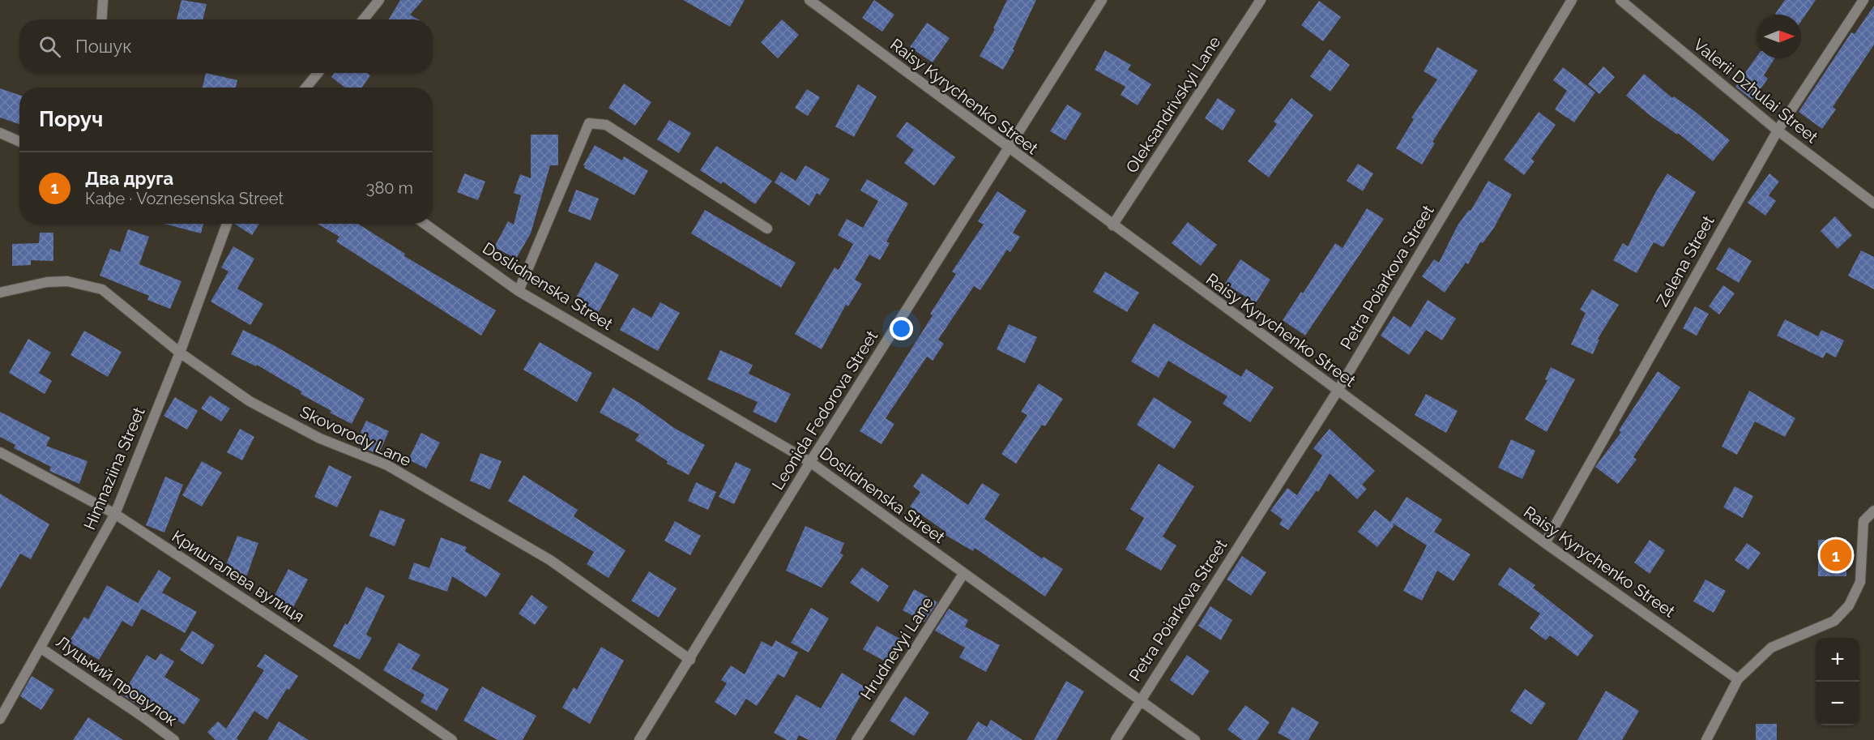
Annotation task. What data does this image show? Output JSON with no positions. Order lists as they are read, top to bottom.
{
  "streets": {
    "street": [
      "Valerii Dzhulai Street",
      "Raisy Kyrychenko Street",
      "Oleksandrivskyi Lane",
      "Zelena Street",
      "Petra Poiarkova Street",
      "Doslidnenska Street",
      "Leonida Fedorova Street",
      "Skovorody Lane",
      "Himnaziina Street",
      "Кришталева вулиця",
      "Hrudnevyi Lane",
      "Луцький провулок"
    ]
  },
  "crossings": [
    ["Valerii Dzhulai Street", "Zelena Street"],
    ["Raisy Kyrychenko Street", "Oleksandrivskyi Lane"],
    ["Raisy Kyrychenko Street", "Zelena Street"],
    ["Raisy Kyrychenko Street", "Petra Poiarkova Street"],
    ["Raisy Kyrychenko Street", "Leonida Fedorova Street"],
    ["Petra Poiarkova Street", "Doslidnenska Street"],
    ["Doslidnenska Street", "Leonida Fedorova Street"],
    ["Doslidnenska Street", "Hrudnevyi Lane"],
    ["Leonida Fedorova Street", "Skovorody Lane"],
    ["Skovorody Lane", "Himnaziina Street"],
    ["Himnaziina Street", "Кришталева вулиця"],
    ["Himnaziina Street", "Луцький провулок"]
  ],
  "north": "right",
  "page": {
    "search": "Пошук",
    "heading": "Поруч",
    "list": [
      {
        "mark": "1",
        "name": "Два друга",
        "note": "Кафе · Voznesenska Street",
        "value": "380 m"
      }
    ],
    "pins": "1",
    "map_buttons": ["+", "−"]
  }
}
